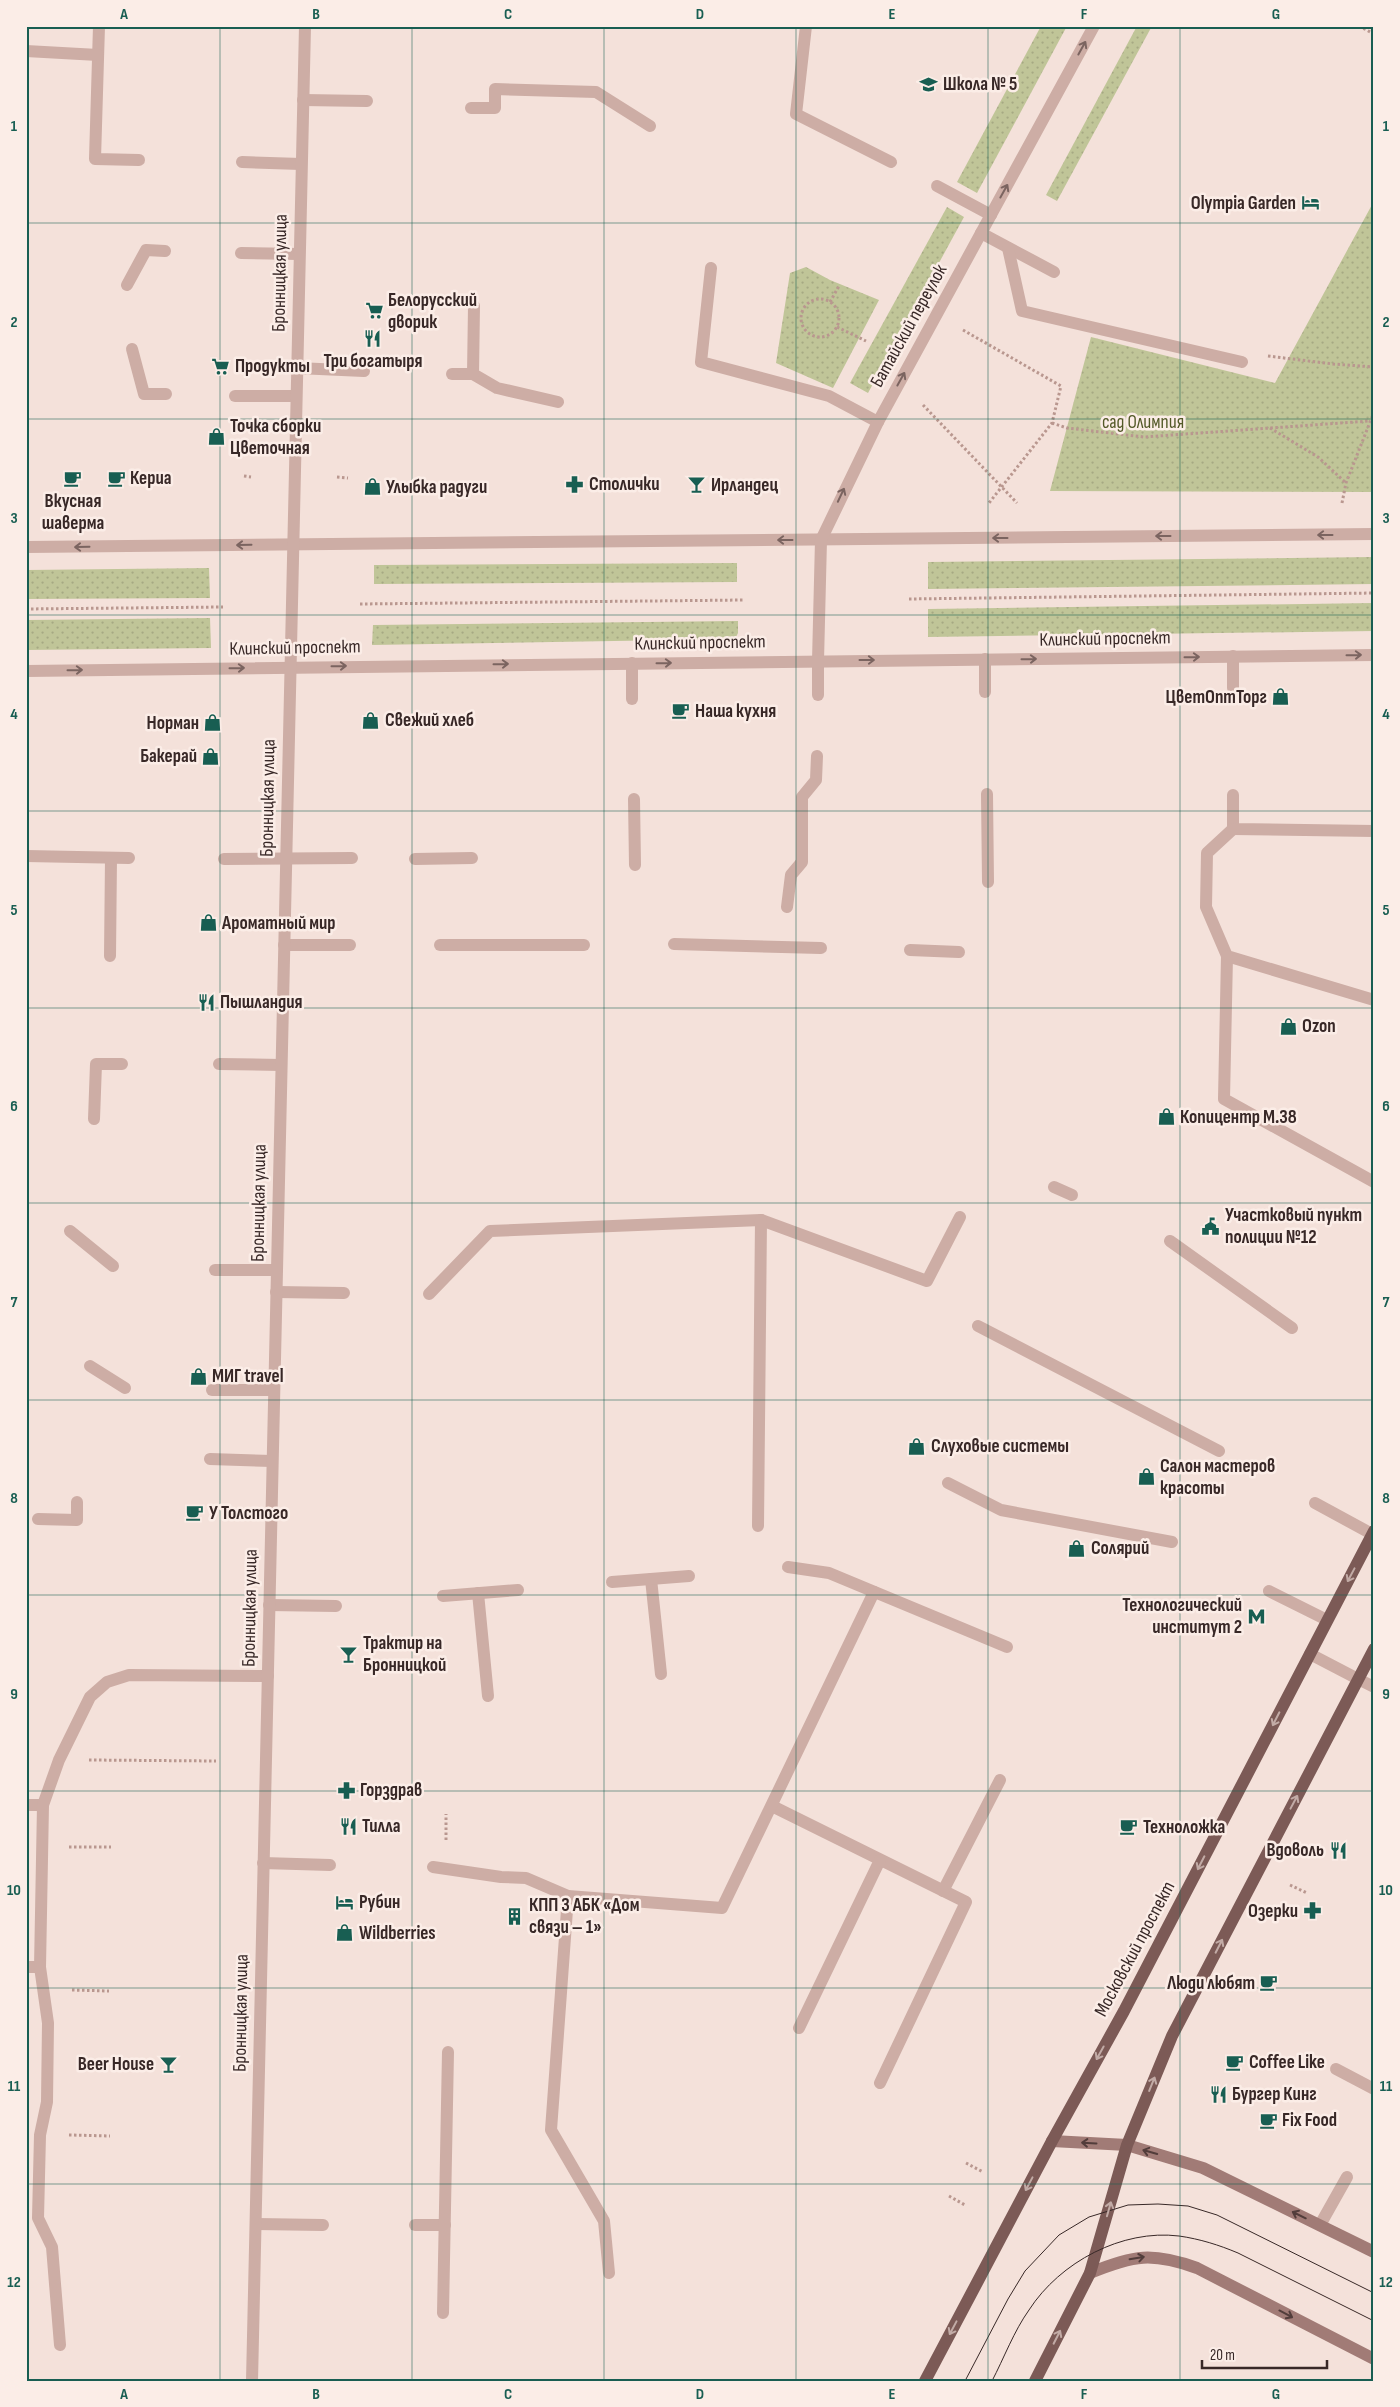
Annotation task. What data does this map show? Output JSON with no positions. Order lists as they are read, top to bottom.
{
  "streets": {
    "main road": ["Московский проспект"],
    "street": ["Бронницкая улица", "Батайский переулок", "Клинский проспект"]
  },
  "crossings": [
    ["Бронницкая улица", "Клинский проспект"],
    ["Батайский переулок", "Клинский проспект"]
  ],
  "one_way": ["Батайский переулок", "Клинский проспект"],
  "parks": ["сад Олимпия"],
  "places": {
    "school or university": ["Школа № 5"],
    "hotel": ["Olympiа Garden", "Рубин"],
    "supermarket": ["Белорусский дворик", "Продукты"],
    "restaurant": [
      "Три богатыря",
      "Пышландия",
      "Тилла",
      "Вдоволь",
      "Бургер Кинг"
    ],
    "shop": [
      "Точка сборки Цветочная",
      "Улыбка радуги",
      "ЦветОптТорг",
      "Свежий хлеб",
      "Норман",
      "Бакерай",
      "Ароматный мир",
      "Ozon",
      "Копицентр М.38",
      "МИГ travel",
      "Слуховые системы",
      "Салон мастеров красоты",
      "Солярий",
      "Wildberries"
    ],
    "cafe": [
      "Вкусная шаверма",
      "Кериа",
      "Наша кухня",
      "У Толстого",
      "Техноложка",
      "Люди любят",
      "Coffee Like",
      "Fix Food"
    ],
    "pharmacy": ["Столички", "Горздрав", "Озерки"],
    "bar": ["Ирландец", "Трактир на Бронницкой", "Beer House"],
    "public building": ["Участковый пункт полиции №12"],
    "metro station": ["Технологический институт 2"],
    "building": ["КПП 3 АБК «Дом связи – 1»"]
  },
  "scale_bar": "20 m",
  "grid": {
    "columns": [
      "A",
      "B",
      "C",
      "D",
      "E",
      "F",
      "G"
    ],
    "rows": [
      "1",
      "2",
      "3",
      "4",
      "5",
      "6",
      "7",
      "8",
      "9",
      "10",
      "11",
      "12"
    ]
  }
}
